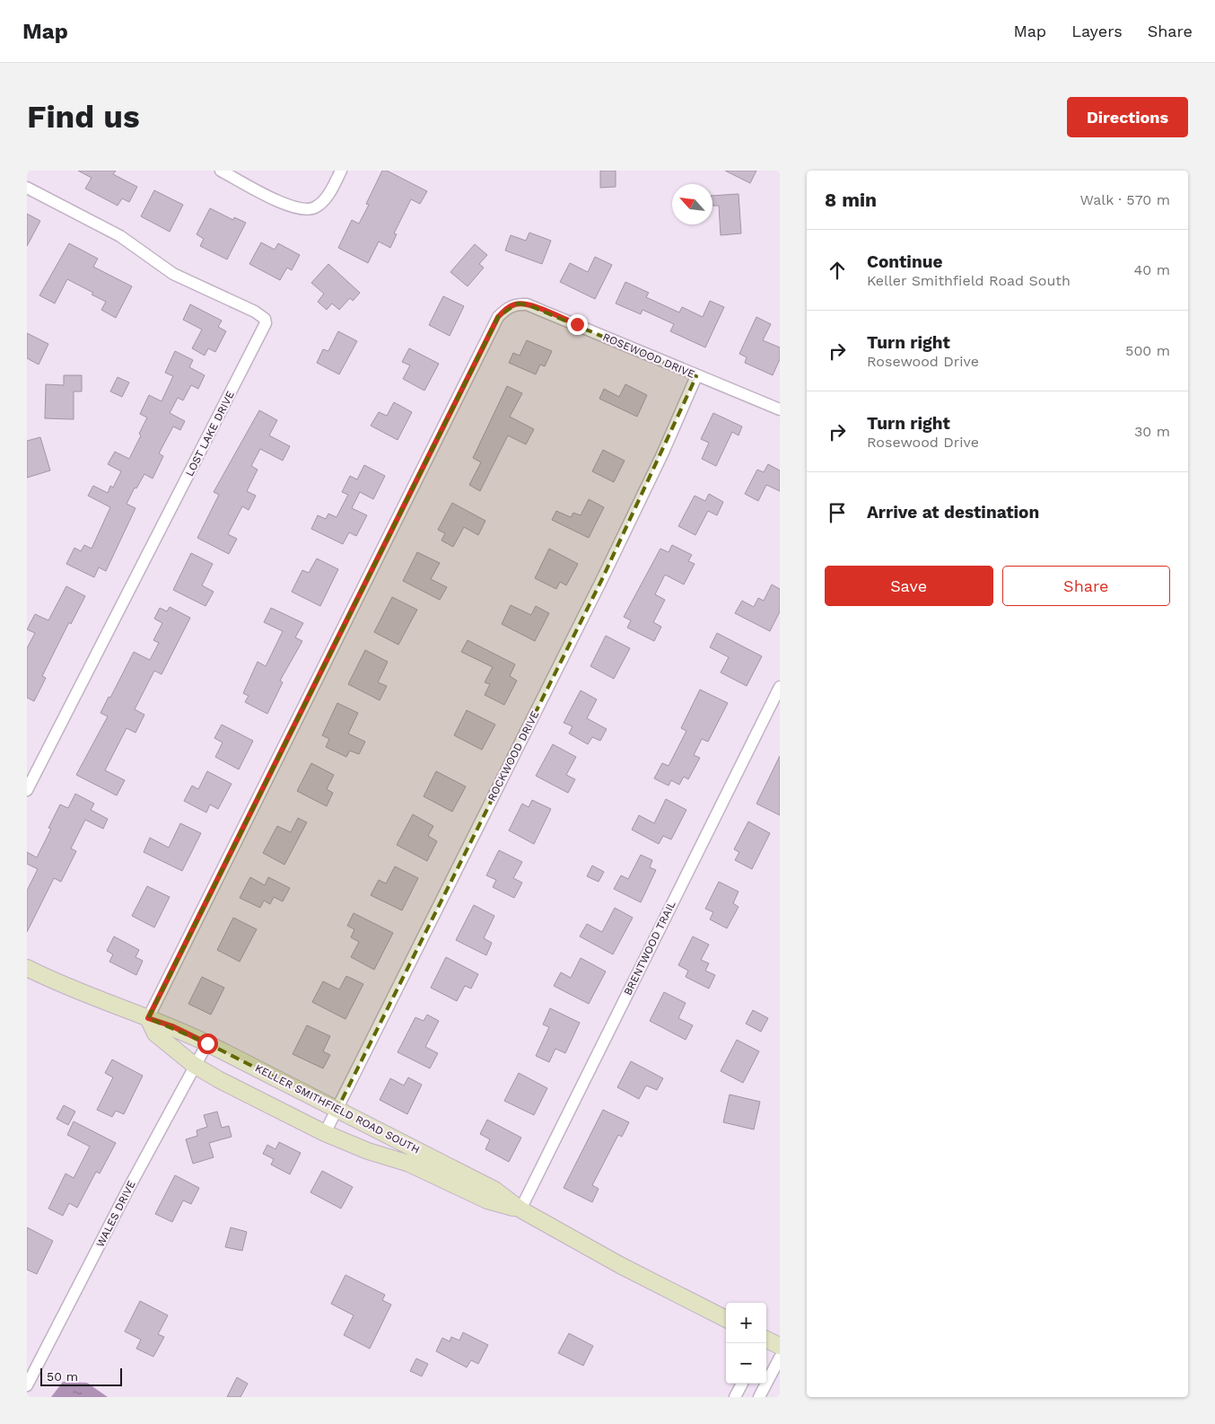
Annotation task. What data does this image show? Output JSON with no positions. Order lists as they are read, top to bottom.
{
  "streets": {
    "main road": ["KELLER SMITHFIELD ROAD SOUTH"],
    "street": [
      "ROSEWOOD DRIVE",
      "LOST LAKE DRIVE",
      "ROCKWOOD DRIVE",
      "BRENTWOOD TRAIL",
      "WALES DRIVE"
    ]
  },
  "crossings": [
    ["ROSEWOOD DRIVE", "ROCKWOOD DRIVE"],
    ["ROSEWOOD DRIVE", "KELLER SMITHFIELD ROAD SOUTH"],
    ["ROCKWOOD DRIVE", "KELLER SMITHFIELD ROAD SOUTH"],
    ["BRENTWOOD TRAIL", "KELLER SMITHFIELD ROAD SOUTH"],
    ["KELLER SMITHFIELD ROAD SOUTH", "WALES DRIVE"]
  ],
  "scale_bar": "50 m",
  "north": "top left",
  "page": {
    "header": "Map",
    "nav": ["Map", "Layers", "Share"],
    "buttons": [
      "Directions",
      ["Save", "Share"]
    ],
    "title": "Find us",
    "heading": ["8 min", "Walk · 570 m"],
    "list": [
      ["Continue", "Keller Smithfield Road South", "40 m"],
      ["Turn right", "Rosewood Drive", "500 m"],
      ["Turn right", "Rosewood Drive", "30 m"],
      "Arrive at destination"
    ],
    "map_buttons": ["+", "−"],
    "scale": "50 m"
  }
}
